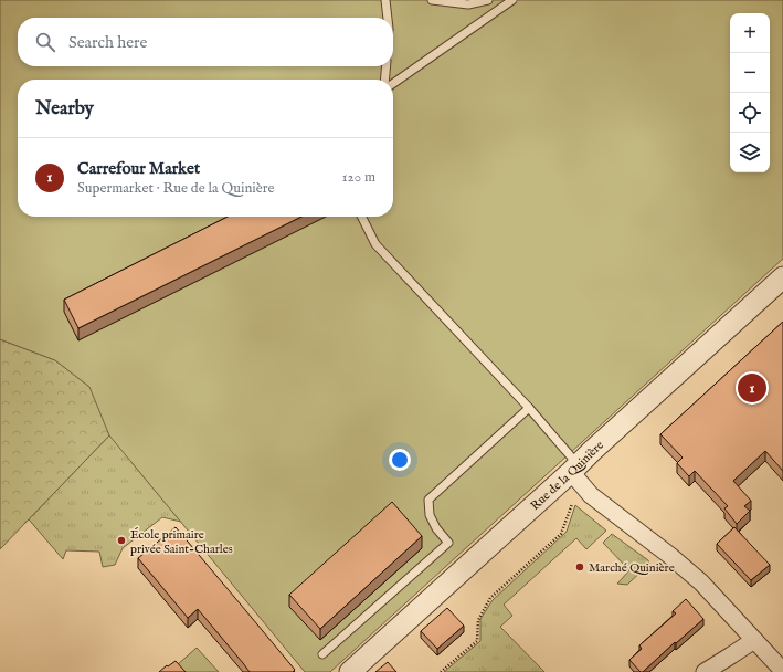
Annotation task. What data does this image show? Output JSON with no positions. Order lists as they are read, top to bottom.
{
  "streets": {
    "street": ["Rue de la Quinière"]
  },
  "places": ["École primaire privée Saint-Charles", "Marché Quinière"],
  "page": {
    "map_buttons": ["+", "−"],
    "search": "Search here",
    "heading": "Nearby",
    "list": [
      {
        "mark": "1",
        "name": "Carrefour Market",
        "note": "Supermarket · Rue de la Quinière",
        "value": "120 m"
      }
    ],
    "pins": "1"
  }
}
